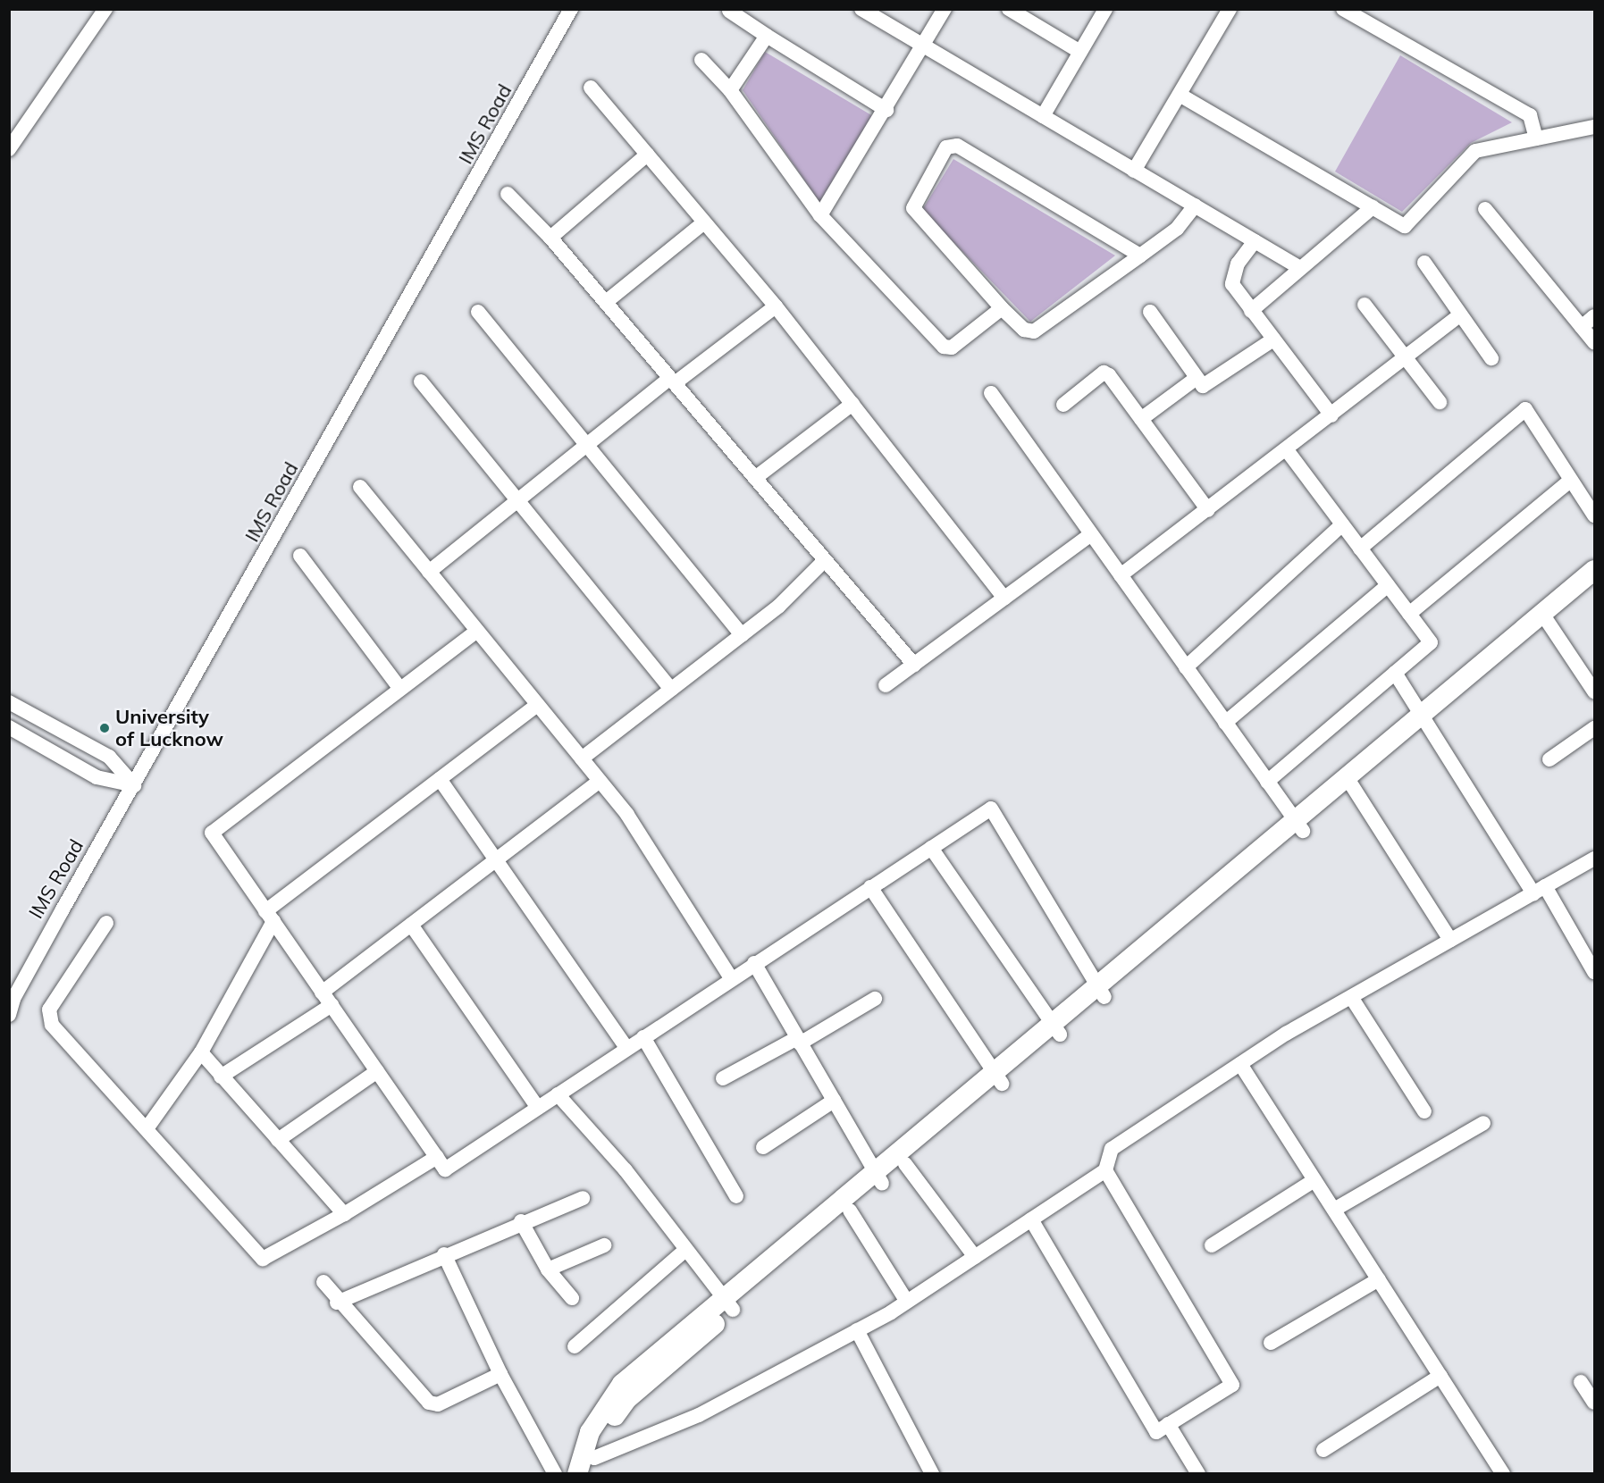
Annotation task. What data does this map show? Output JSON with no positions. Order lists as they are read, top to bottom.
{
  "streets": {
    "street": ["IMS Road"]
  },
  "places": ["University of Lucknow"]
}
